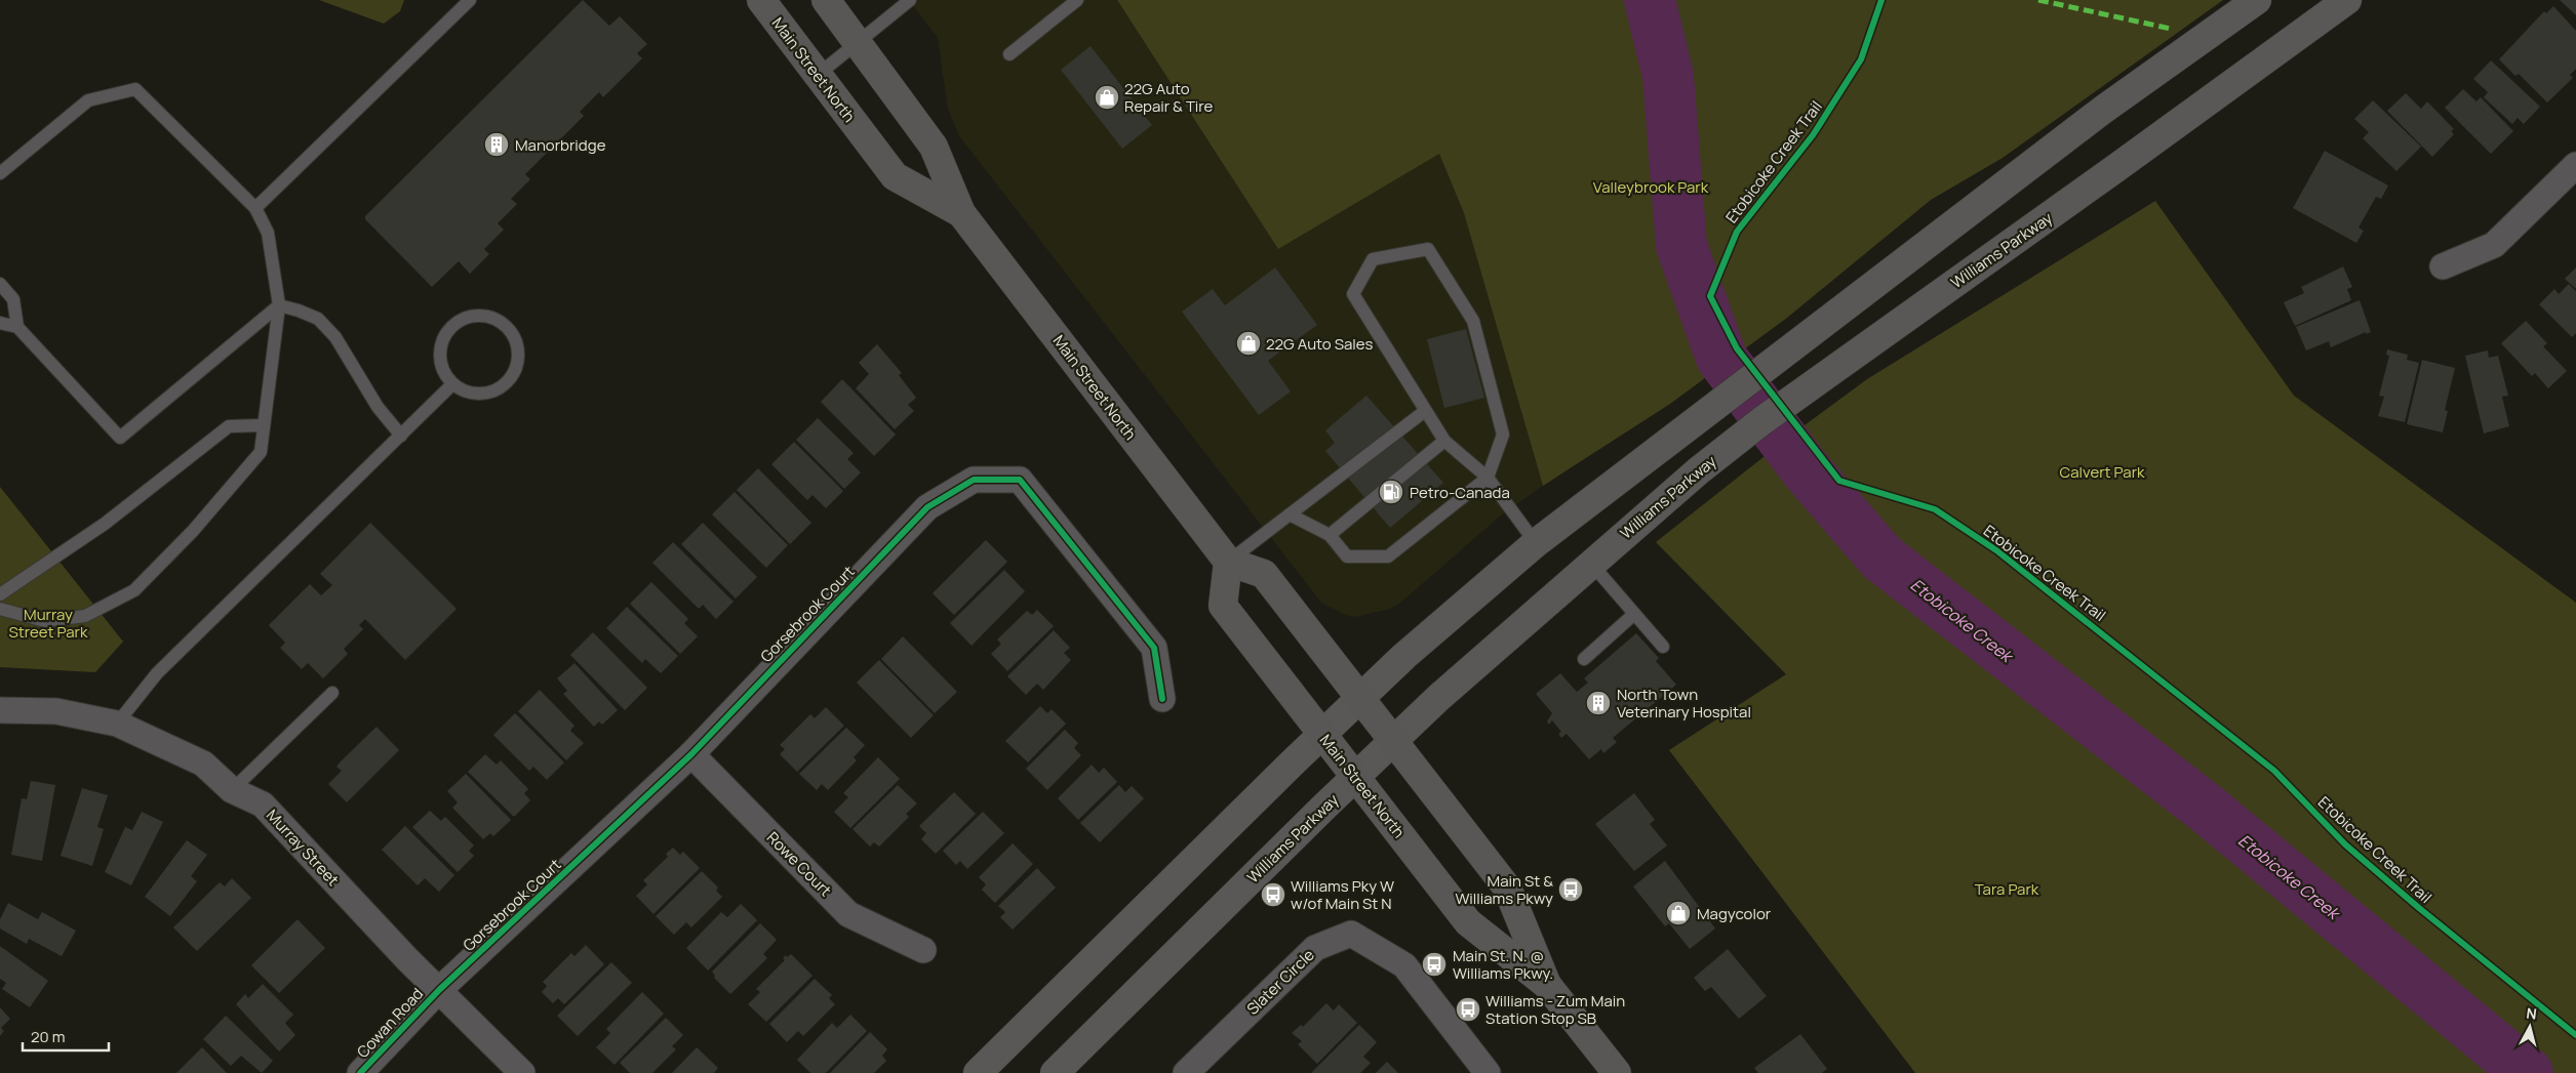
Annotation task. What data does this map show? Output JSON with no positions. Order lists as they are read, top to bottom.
{
  "streets": {
    "main road": ["Main Street North", "Williams Parkway"],
    "street": [
      "Gorsebrook Court",
      "Murray Street",
      "Rowe Court",
      "Slater Circle",
      "Cowan Road"
    ],
    "cycle path": ["Etobicoke Creek Trail"]
  },
  "crossings": [
    ["Main Street North", "Williams Parkway"],
    ["Gorsebrook Court", "Murray Street"],
    ["Gorsebrook Court", "Rowe Court"],
    ["Gorsebrook Court", "Cowan Road"],
    ["Murray Street", "Cowan Road"]
  ],
  "water": ["Etobicoke Creek"],
  "parks": [
    "Valleybrook Park",
    "Calvert Park",
    "Murray Street Park",
    "Tara Park"
  ],
  "places": {
    "shop": ["22G Auto Repair & Tire", "22G Auto Sales", "Magycolor"],
    "building": ["Manorbridge", "North Town Veterinary Hospital"],
    "fuel station": ["Petro-Canada"],
    "bus stop": [
      "Main St & Williams Pkwy",
      "Williams Pky W w/of Main St N",
      "Main St. N. @ Williams Pkwy.",
      "Williams - Zum Main Station Stop SB"
    ]
  },
  "scale_bar": "20 m",
  "north": "top"
}
